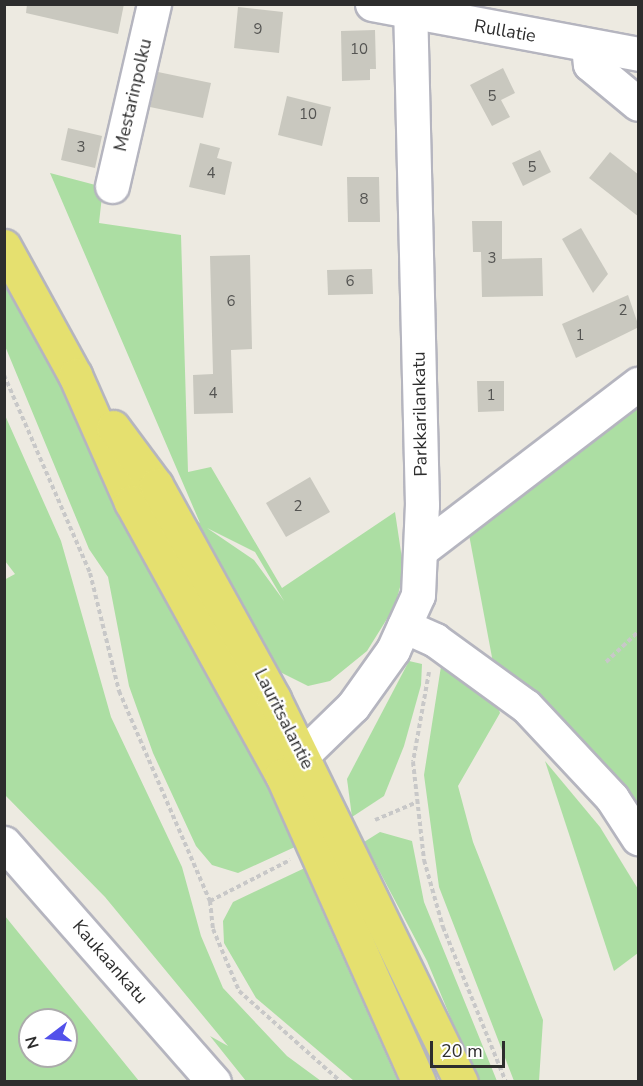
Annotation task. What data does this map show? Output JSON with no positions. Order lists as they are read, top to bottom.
{
  "streets": {
    "main road": ["Lauritsalantie"],
    "street": [
      "Rullatie",
      "Mestarinpolku",
      "Parkkarilankatu",
      "Kaukaankatu"
    ]
  },
  "crossings": [
    ["Rullatie", "Parkkarilankatu"],
    ["Parkkarilankatu", "Lauritsalantie"]
  ],
  "house_numbers": [
    "9",
    "10",
    "5",
    "10",
    "3",
    "5",
    "4",
    "8",
    "3",
    "6",
    "6",
    "2",
    "1",
    "4",
    "1",
    "2"
  ],
  "scale_bar": "20 m",
  "north": "left"
}
